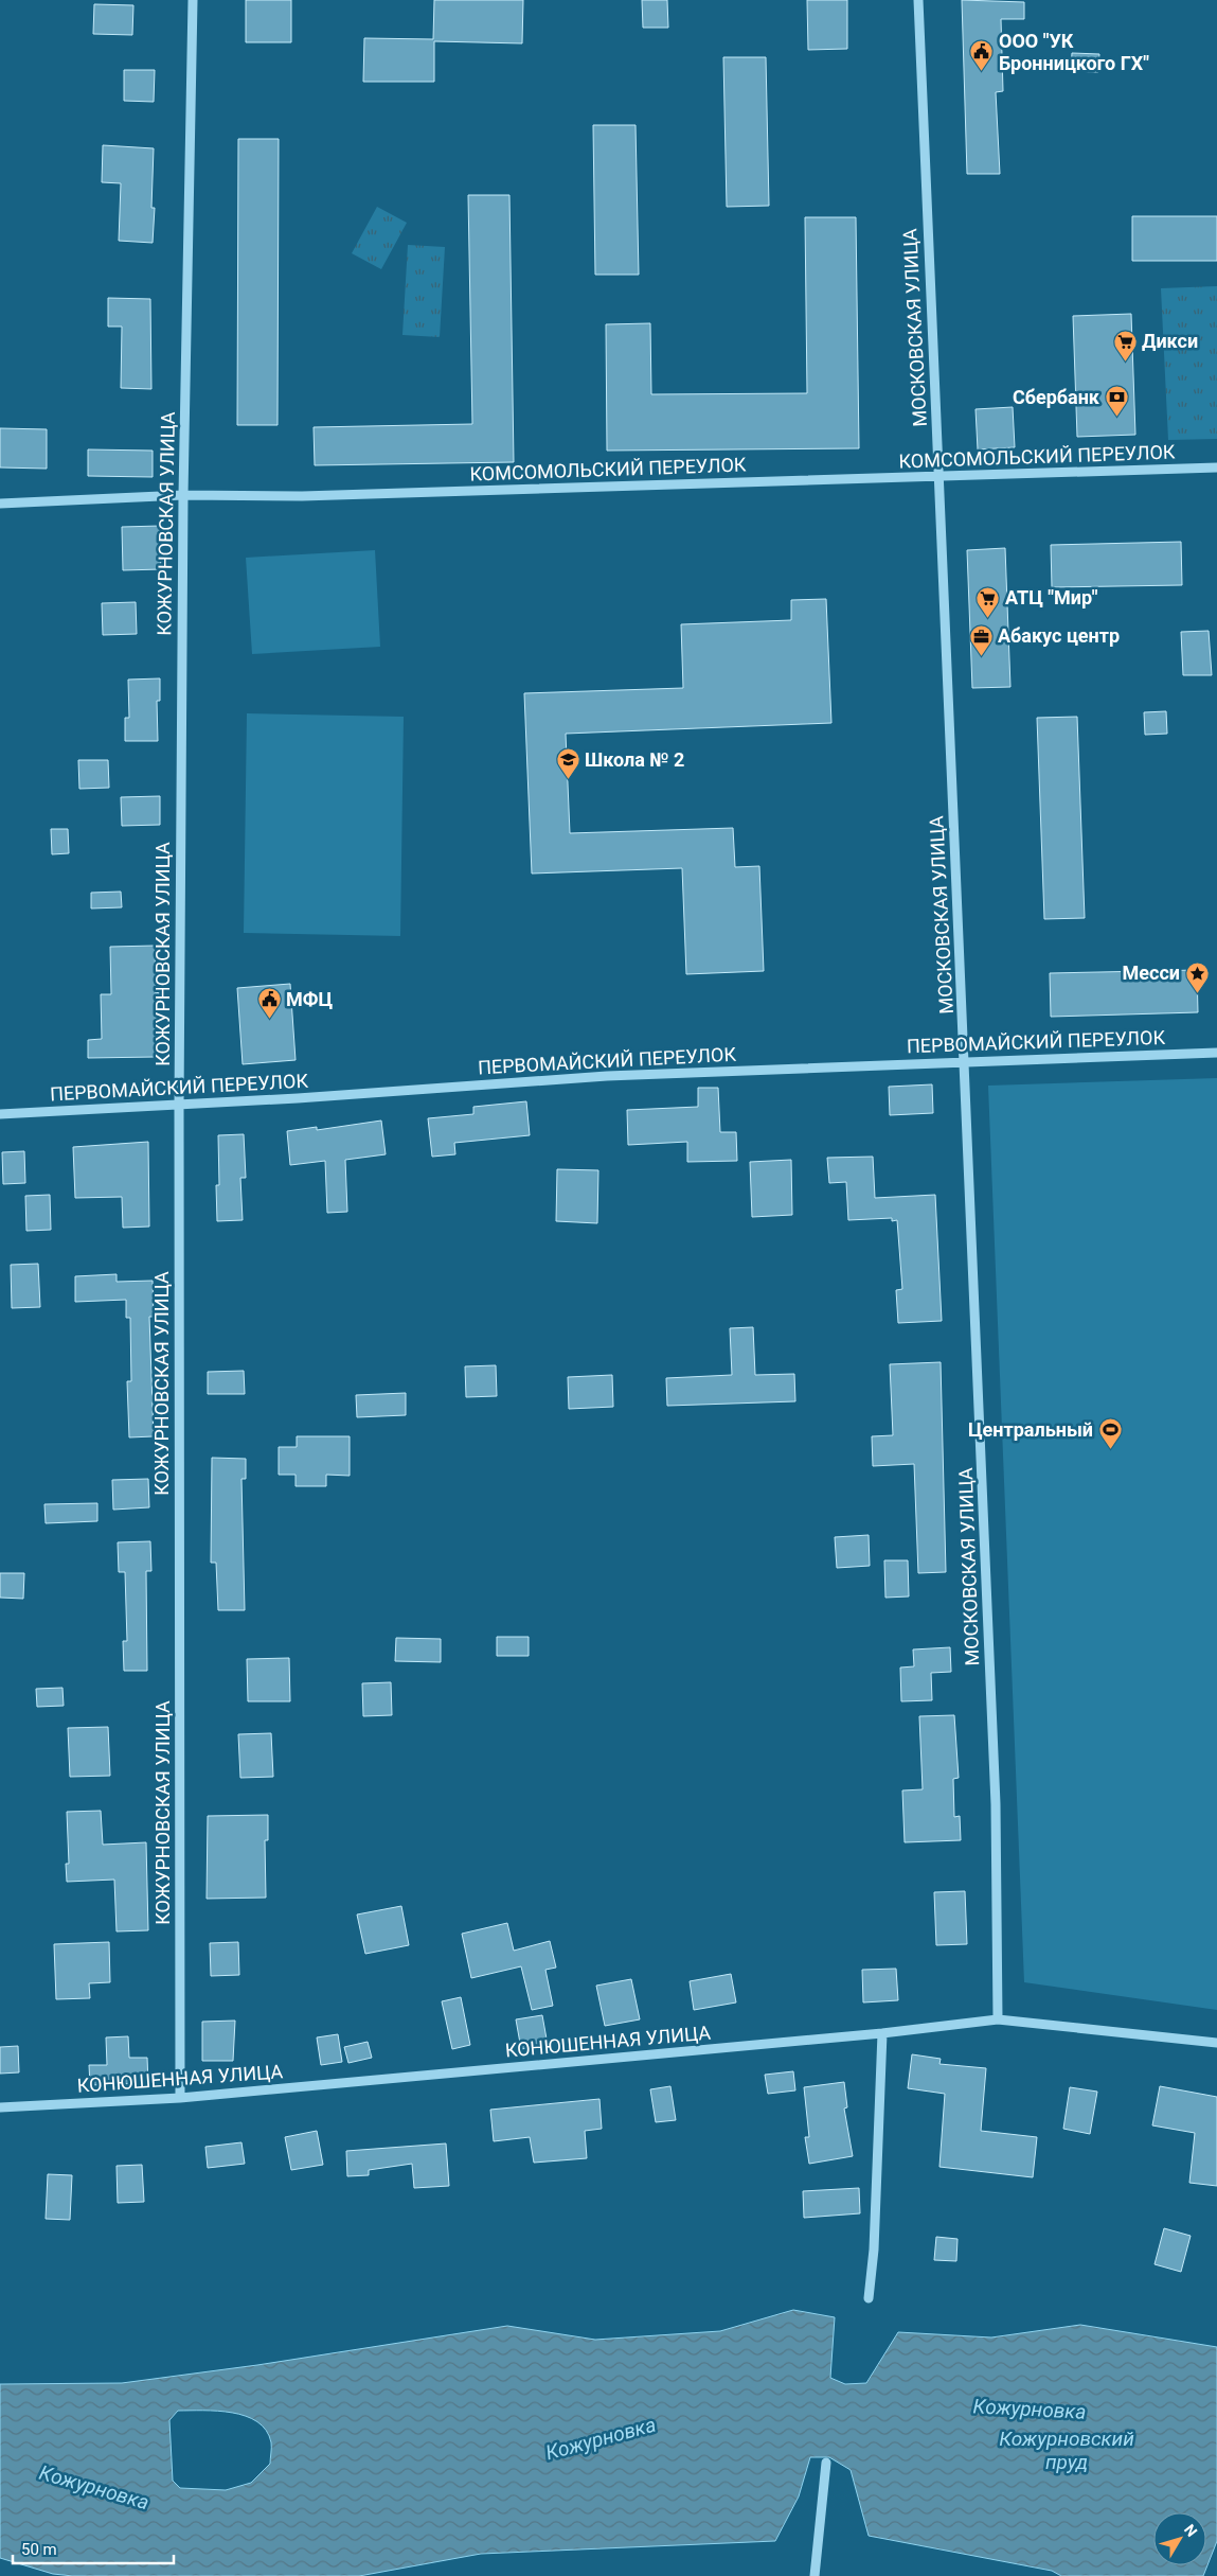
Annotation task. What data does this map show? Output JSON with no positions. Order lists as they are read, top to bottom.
{
  "streets": {
    "street": [
      "МОСКОВСКАЯ УЛИЦА",
      "КОМСОМОЛЬСКИЙ ПЕРЕУЛОК",
      "КОЖУРНОВСКАЯ УЛИЦА",
      "ПЕРВОМАЙСКИЙ ПЕРЕУЛОК",
      "КОНЮШЕННАЯ УЛИЦА"
    ]
  },
  "crossings": [
    ["МОСКОВСКАЯ УЛИЦА", "КОМСОМОЛЬСКИЙ ПЕРЕУЛОК"],
    ["МОСКОВСКАЯ УЛИЦА", "ПЕРВОМАЙСКИЙ ПЕРЕУЛОК"],
    ["МОСКОВСКАЯ УЛИЦА", "КОНЮШЕННАЯ УЛИЦА"],
    ["КОМСОМОЛЬСКИЙ ПЕРЕУЛОК", "КОЖУРНОВСКАЯ УЛИЦА"],
    ["КОЖУРНОВСКАЯ УЛИЦА", "ПЕРВОМАЙСКИЙ ПЕРЕУЛОК"],
    ["КОЖУРНОВСКАЯ УЛИЦА", "КОНЮШЕННАЯ УЛИЦА"]
  ],
  "water": ["Кожурновка", "Кожурновский пруд"],
  "places": {
    "public building": ["ООО \"УК Бронницкого ГХ\"", "МФЦ"],
    "supermarket": ["Дикси", "АТЦ \"Мир\""],
    "bank": ["Сбербанк"],
    "office": ["Абакус центр"],
    "school or university": ["Школа № 2"],
    "place": ["Месси"],
    "sports": ["Центральный"]
  },
  "scale_bar": "50 m",
  "north": "top right"
}
